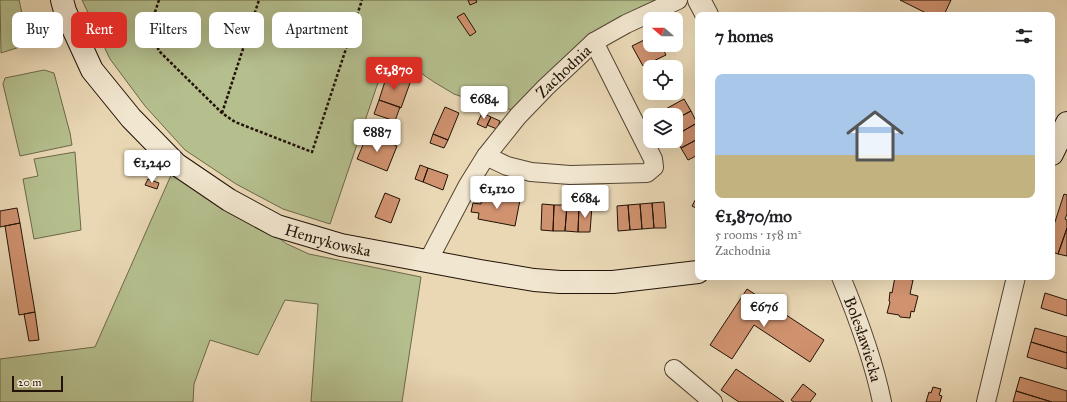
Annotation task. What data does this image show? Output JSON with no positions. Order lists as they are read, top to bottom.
{
  "streets": {
    "main road": ["Henrykowska"],
    "street": ["Zachodnia", "Bolesławiecka"]
  },
  "crossings": [
    ["Zachodnia", "Henrykowska"]
  ],
  "scale_bar": "20 m",
  "north": "left",
  "page": {
    "chip": [
      "Buy",
      "Rent",
      "Filters",
      "New",
      "Apartment"
    ],
    "heading": "7 homes",
    "price": [
      "€1,870",
      "€684",
      "€887",
      "€1,240",
      "€1,120",
      "€684",
      "€676"
    ],
    "list": [
      {
        "name": "€1,870/mo",
        "note": "5 rooms · 158 m² · Zachodnia"
      }
    ],
    "scale": "20 m"
  }
}
